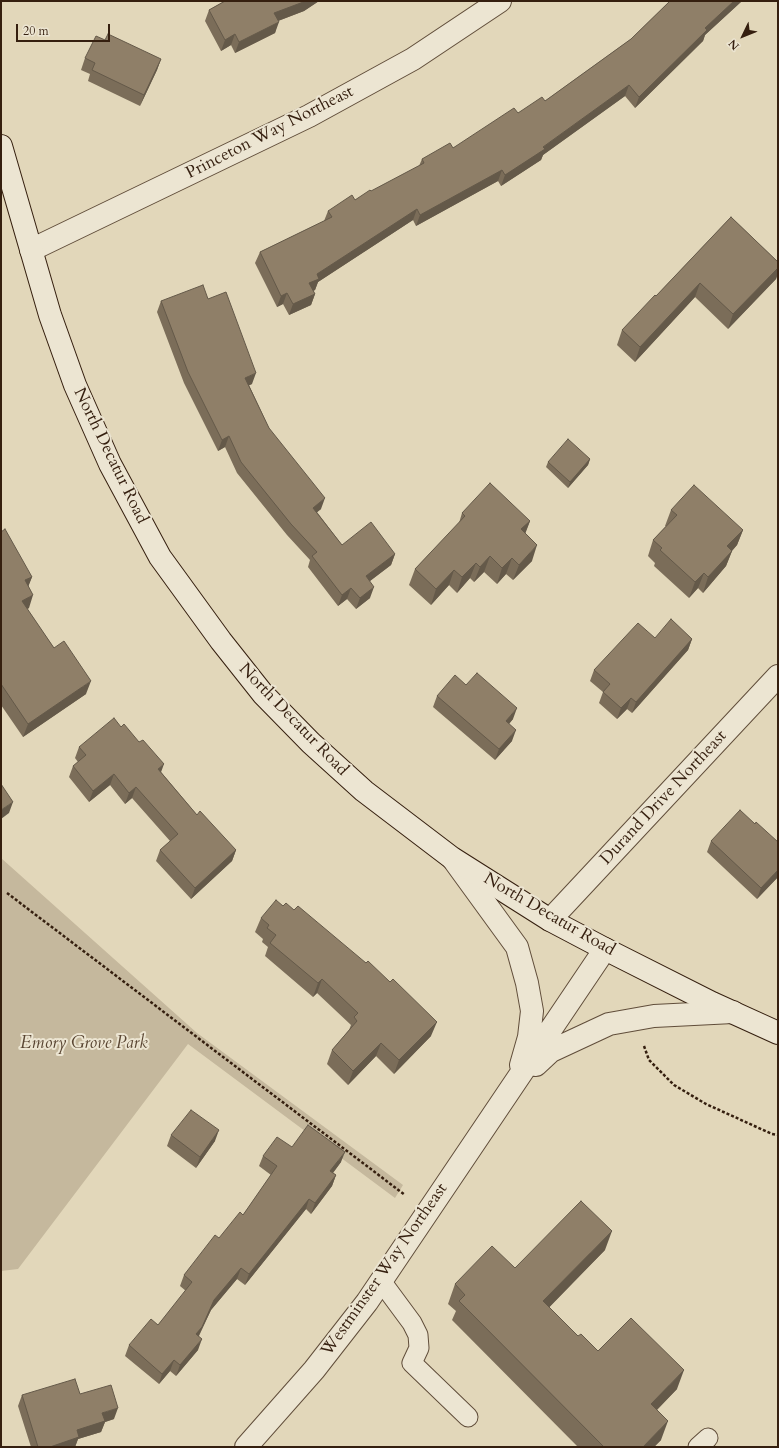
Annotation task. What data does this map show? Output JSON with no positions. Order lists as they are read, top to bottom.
{
  "streets": {
    "street": [
      "Princeton Way Northeast",
      "North Decatur Road",
      "Durand Drive Northeast",
      "Westminster Way Northeast"
    ]
  },
  "crossings": [
    ["Princeton Way Northeast", "North Decatur Road"],
    ["North Decatur Road", "Durand Drive Northeast"],
    ["North Decatur Road", "Westminster Way Northeast"]
  ],
  "parks": ["Emory Grove Park"],
  "scale_bar": "20 m",
  "north": "bottom left"
}
